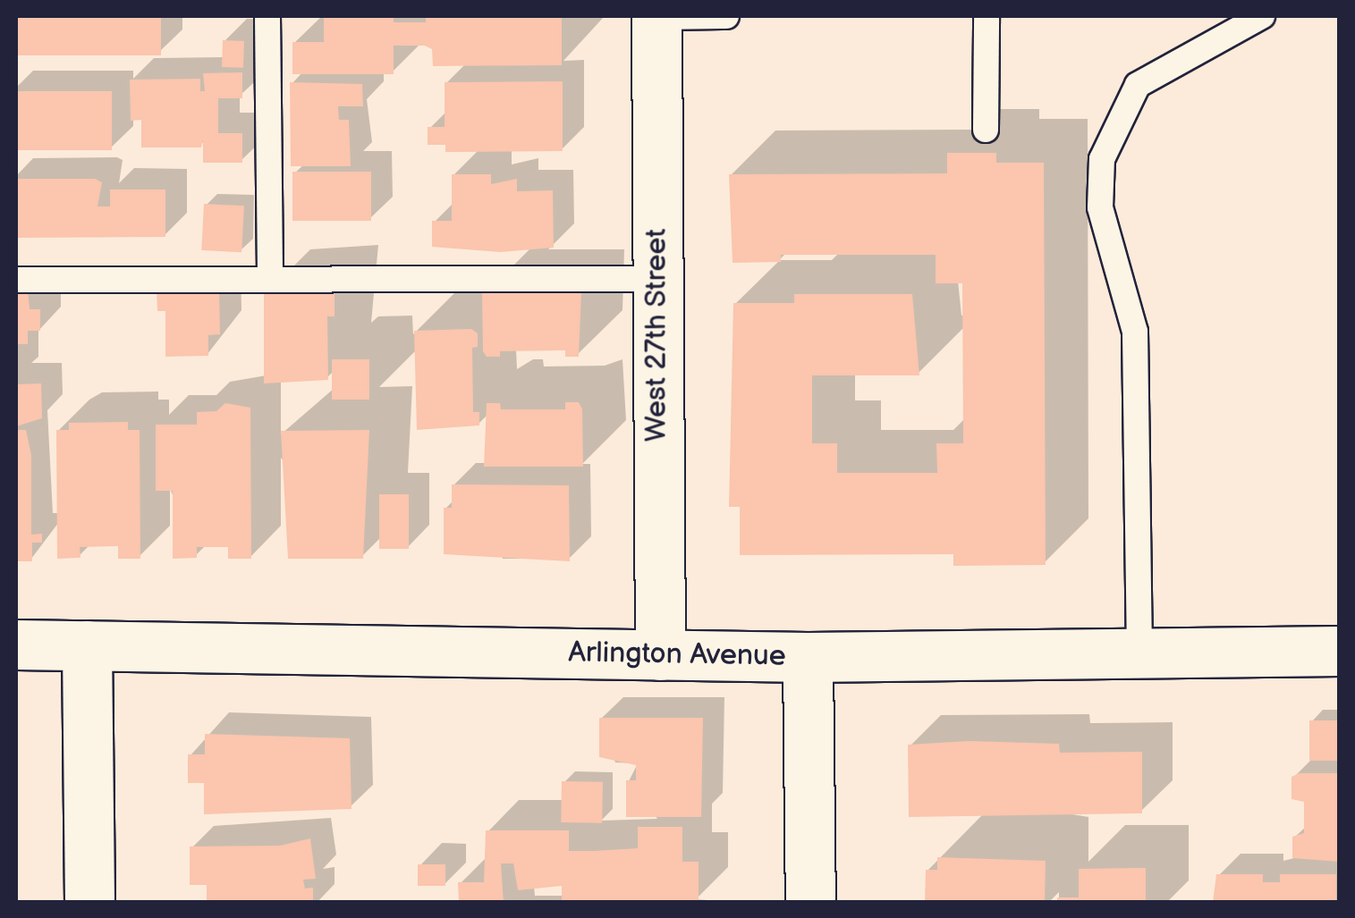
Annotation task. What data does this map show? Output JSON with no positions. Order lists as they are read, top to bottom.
{
  "streets": {
    "main road": ["West 27th Street", "Arlington Avenue"]
  },
  "crossings": [
    ["West 27th Street", "Arlington Avenue"]
  ]
}
